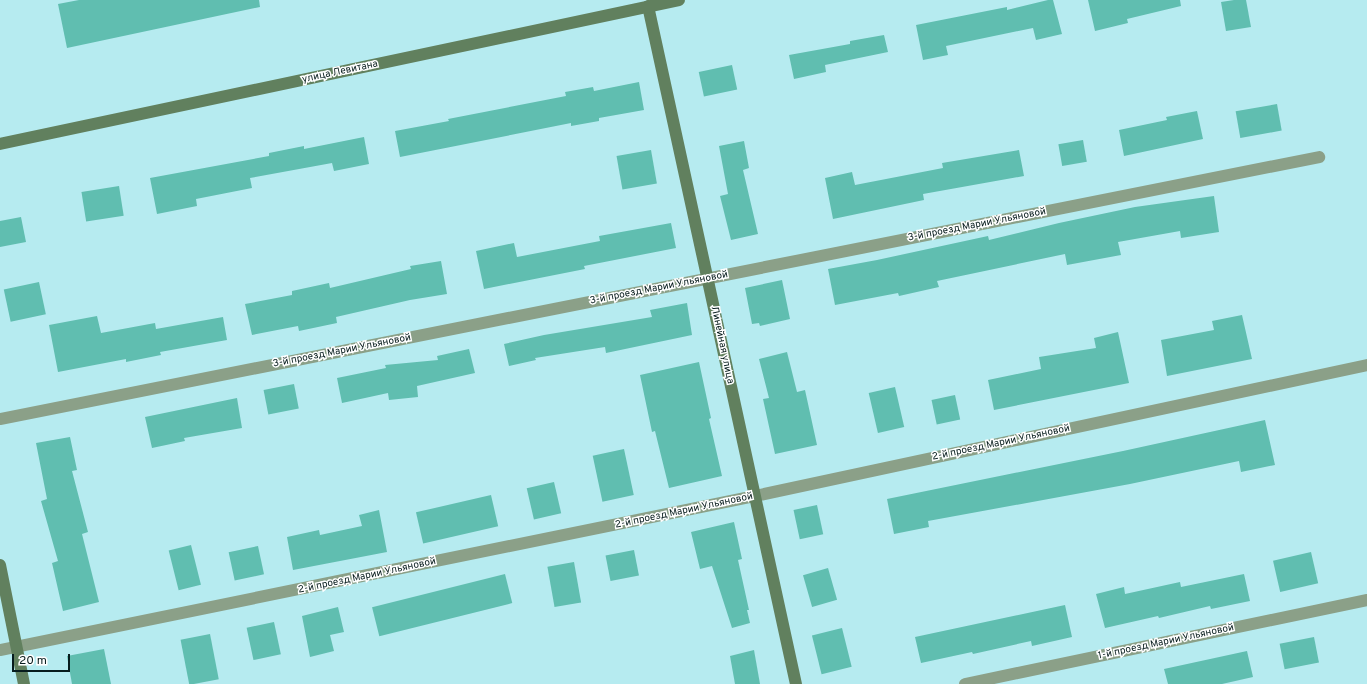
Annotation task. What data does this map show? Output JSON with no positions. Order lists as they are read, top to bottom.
{
  "streets": {
    "main road": ["улица Левитана", "Линейная улица"],
    "street": ["3-й проезд Марии Ульяновой", "2-й проезд Марии Ульяновой", "1-й проезд Марии Ульяновой"]
  },
  "crossings": [
    ["улица Левитана", "Линейная улица"],
    ["3-й проезд Марии Ульяновой", "Линейная улица"],
    ["Линейная улица", "2-й проезд Марии Ульяновой"]
  ],
  "scale_bar": "20 m"
}
